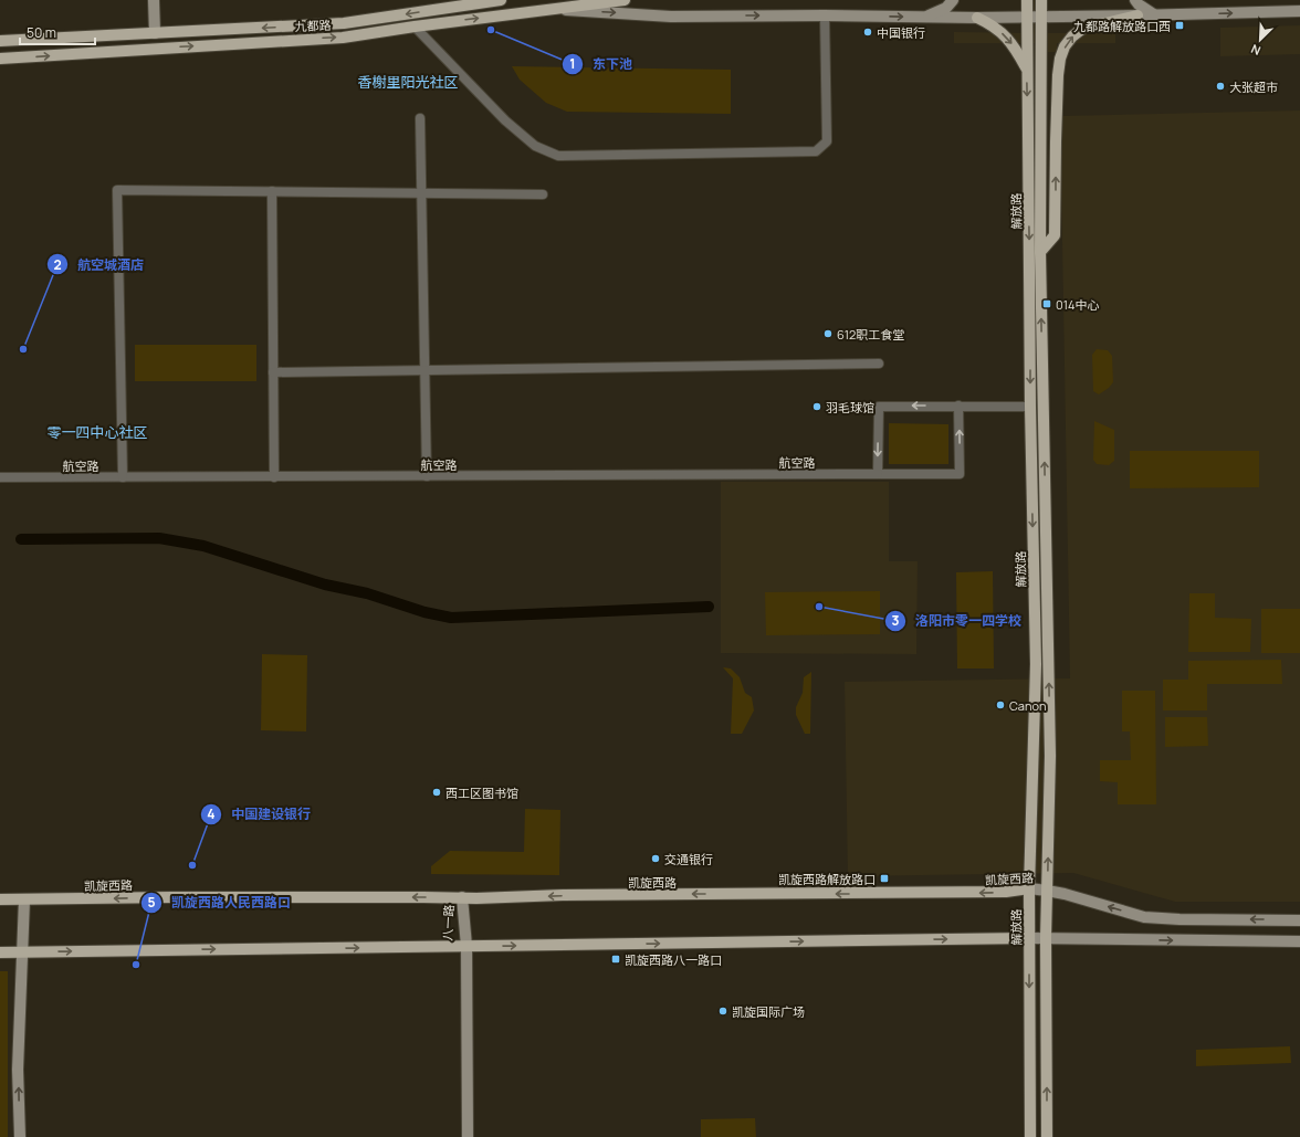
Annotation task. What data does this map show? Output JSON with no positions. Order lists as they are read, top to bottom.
{
  "streets": {
    "main road": [
      "九都路",
      "解放路",
      "凯旋西路",
      "八一路"
    ],
    "street": ["航空路"]
  },
  "crossings": [
    ["解放路", "凯旋西路"],
    ["凯旋西路", "八一路"]
  ],
  "districts": ["香榭里阳光社区", "零一四中心社区"],
  "places": {
    "transit": [
      "九都路解放路口西",
      "014中心",
      "凯旋西路解放路口",
      "凯旋西路八一路口"
    ],
    "other": [
      "东下池",
      "中国银行",
      "大张超市",
      "612职工食堂",
      "航空城酒店",
      "羽毛球馆",
      "洛阳市零一四学校",
      "Canon",
      "西工区图书馆",
      "交通银行",
      "中国建设银行",
      "凯旋西路人民西路口",
      "凯旋国际广场"
    ]
  },
  "scale_bar": "50 m",
  "north": "bottom left"
}
